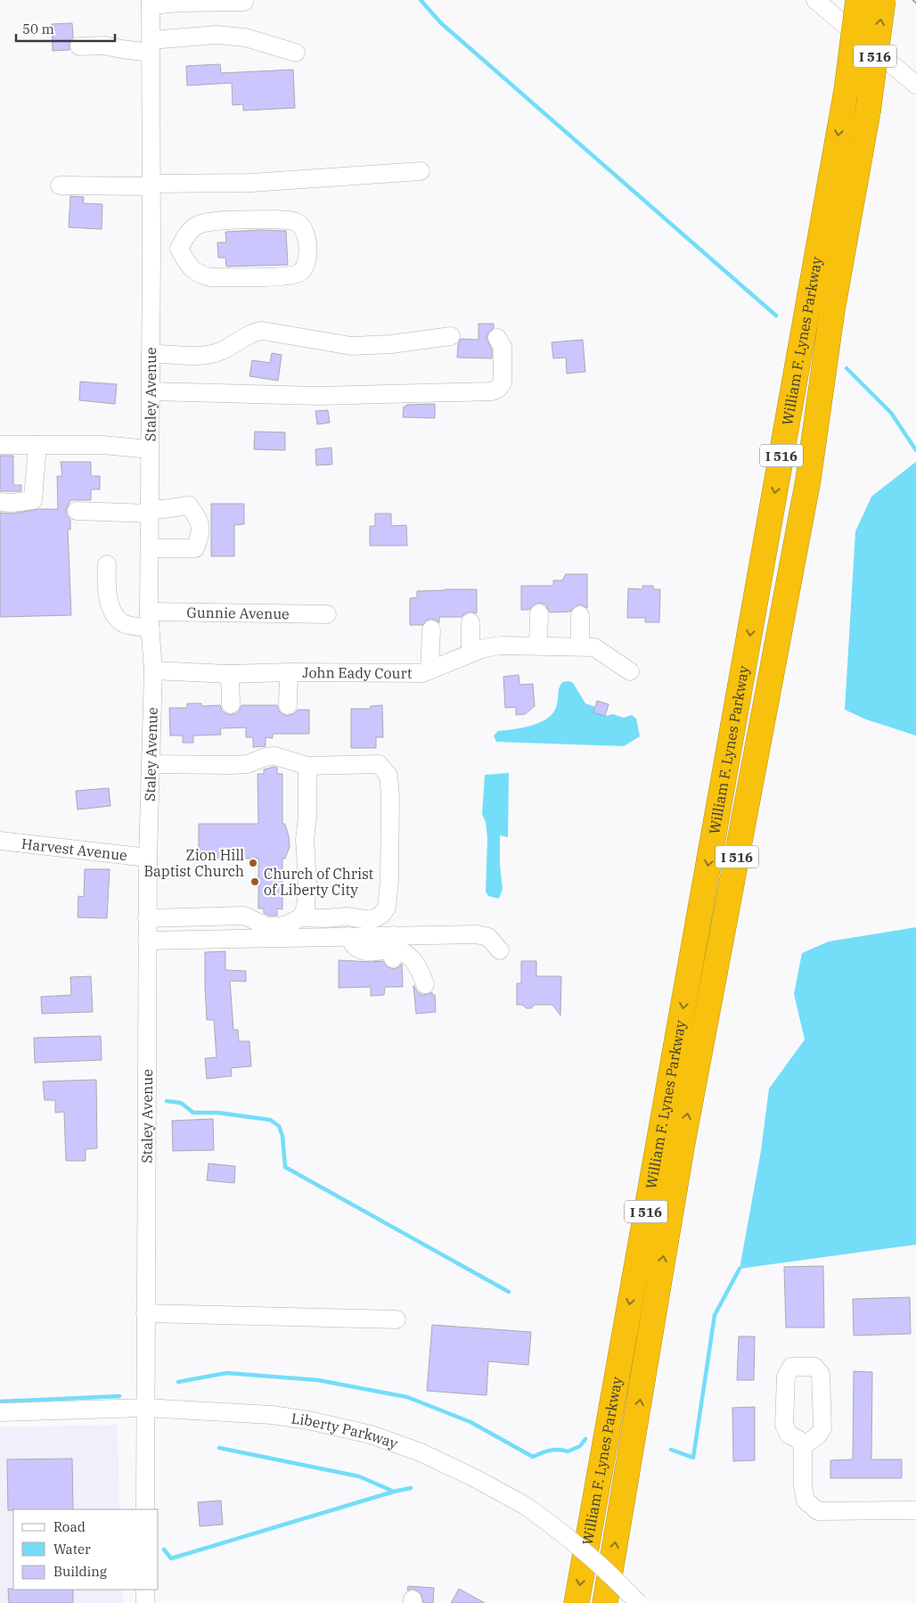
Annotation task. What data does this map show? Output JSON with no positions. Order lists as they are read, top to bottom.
{
  "streets": {
    "highway": ["I 516", "William F. Lynes Parkway"],
    "street": [
      "Staley Avenue",
      "Gunnie Avenue",
      "John Eady Court",
      "Harvest Avenue",
      "Liberty Parkway"
    ]
  },
  "crossings": [
    ["Staley Avenue", "Gunnie Avenue"],
    ["Staley Avenue", "John Eady Court"],
    ["Staley Avenue", "Harvest Avenue"],
    ["Staley Avenue", "Liberty Parkway"]
  ],
  "places": ["Zion Hill Baptist Church", "Church of Christ of Liberty City"],
  "legend": ["Road", "Water", "Building"],
  "scale_bar": "50 m"
}
